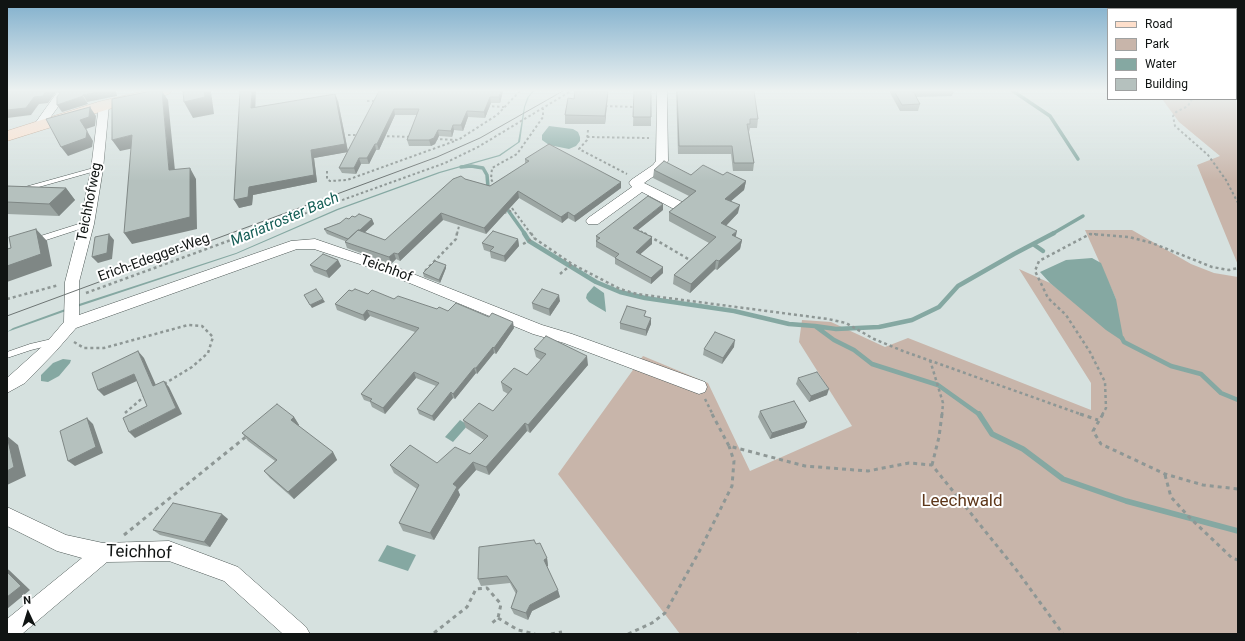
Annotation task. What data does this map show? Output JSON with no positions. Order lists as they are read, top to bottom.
{
  "streets": {
    "street": ["Teichhofweg", "Teichhof"],
    "path": ["Erich-Edegger-Weg"]
  },
  "crossings": [
    ["Teichhofweg", "Erich-Edegger-Weg"],
    ["Teichhofweg", "Teichhof"],
    ["Erich-Edegger-Weg", "Teichhof"]
  ],
  "water": ["Mariatroster Bach"],
  "parks": ["Leechwald"],
  "legend": [
    "Road",
    "Park",
    "Water",
    "Building"
  ],
  "north": "top"
}
